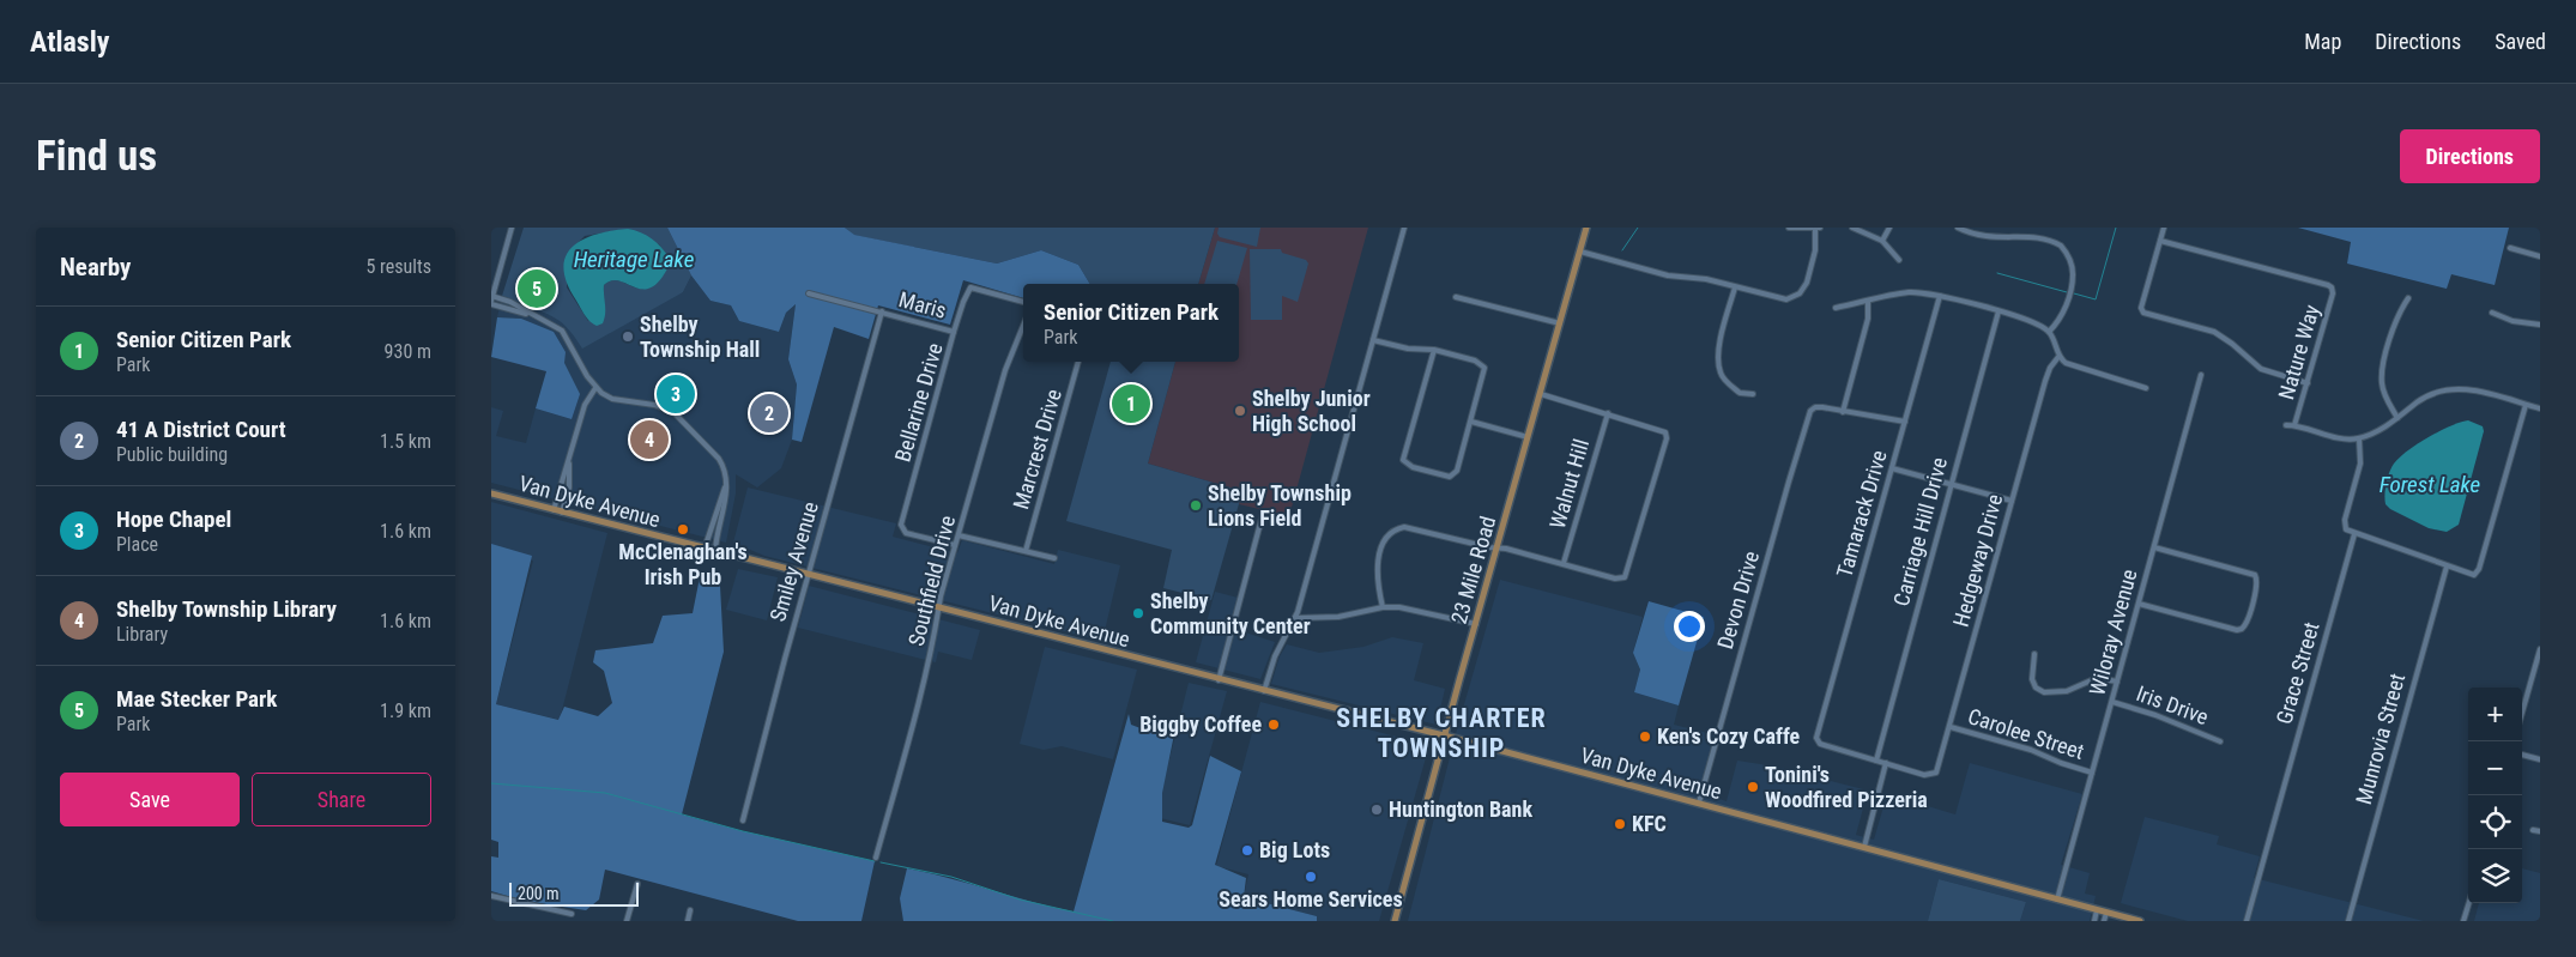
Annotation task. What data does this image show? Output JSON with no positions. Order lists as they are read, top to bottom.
{
  "streets": {
    "main road": ["Van Dyke Avenue", "23 Mile Road"],
    "street": [
      "Maris",
      "Nature Way",
      "Bellarine Drive",
      "Marcrest Drive",
      "Walnut Hill",
      "Tamarack Drive",
      "Carriage Hill Drive",
      "Hedgeway Drive",
      "Smiley Avenue",
      "Southfield Drive",
      "Devon Drive",
      "Wiloray Avenue",
      "Grace Street",
      "Iris Drive",
      "Carolee Street",
      "Munrovia Street"
    ]
  },
  "crossings": [
    ["Maris", "Bellarine Drive"],
    ["Maris", "Smiley Avenue"],
    ["Bellarine Drive", "Southfield Drive"],
    ["Van Dyke Avenue", "Smiley Avenue"],
    ["Van Dyke Avenue", "23 Mile Road"],
    ["Van Dyke Avenue", "Southfield Drive"],
    ["Van Dyke Avenue", "Devon Drive"],
    ["Van Dyke Avenue", "Wiloray Avenue"],
    ["Tamarack Drive", "Carriage Hill Drive"],
    ["Hedgeway Drive", "Carolee Street"],
    ["Wiloray Avenue", "Iris Drive"],
    ["Wiloray Avenue", "Carolee Street"]
  ],
  "districts": ["SHELBY CHARTER TOWNSHIP"],
  "water": ["Heritage Lake", "Forest Lake"],
  "places": [
    "Shelby Township Hall",
    "Shelby Junior High School",
    "Shelby Township Lions Field",
    "McClenaghan's Irish Pub",
    "Shelby Community Center",
    "Biggby Coffee",
    "Ken's Cozy Caffe",
    "Tonini's Woodfired Pizzeria",
    "Huntington Bank",
    "KFC",
    "Big Lots",
    "Sears Home Services"
  ],
  "scale_bar": "200 m",
  "page": {
    "header": "Atlasly",
    "nav": ["Map", "Directions", "Saved"],
    "buttons": [
      "Directions",
      ["Save", "Share"]
    ],
    "title": "Find us",
    "heading": ["Nearby", "5 results"],
    "pins": [
      "5",
      "3",
      "1",
      "2",
      "4"
    ],
    "popup": ["Senior Citizen Park", "Park"],
    "list": [
      {
        "mark": "1",
        "name": "Senior Citizen Park",
        "note": "Park",
        "value": "930 m"
      },
      {
        "mark": "2",
        "name": "41 A District Court",
        "note": "Public building",
        "value": "1.5 km"
      },
      {
        "mark": "3",
        "name": "Hope Chapel",
        "note": "Place",
        "value": "1.6 km"
      },
      {
        "mark": "4",
        "name": "Shelby Township Library",
        "note": "Library",
        "value": "1.6 km"
      },
      {
        "mark": "5",
        "name": "Mae Stecker Park",
        "note": "Park",
        "value": "1.9 km"
      }
    ],
    "map_buttons": ["+", "−"],
    "scale": "200 m"
  }
}
